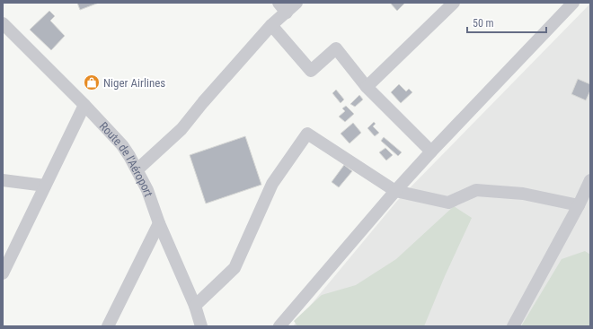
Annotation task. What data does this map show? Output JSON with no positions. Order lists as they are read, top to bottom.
{
  "streets": {
    "street": ["Route de l'Aéroport"]
  },
  "places": {
    "shop": ["Niger Airlines"]
  },
  "scale_bar": "50 m"
}
